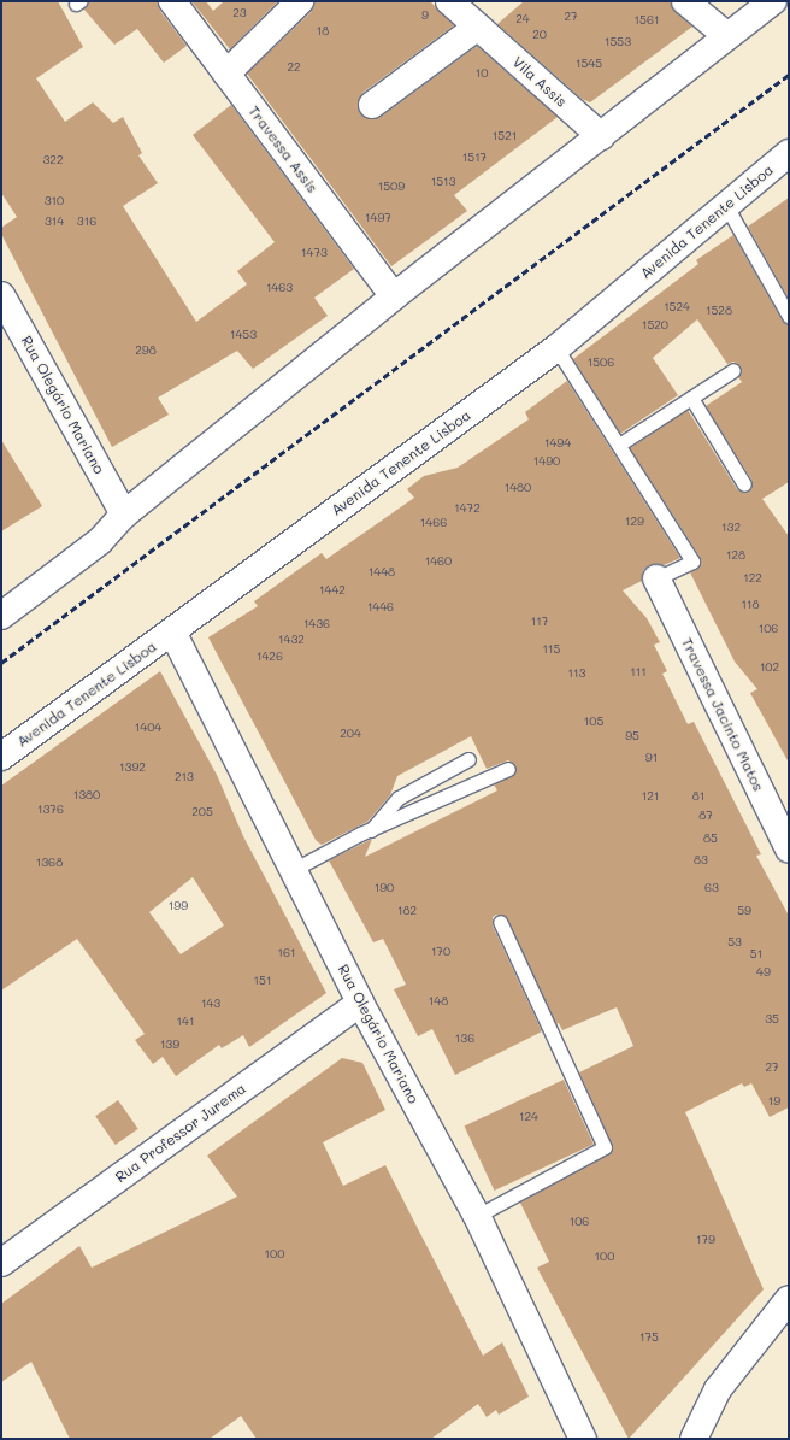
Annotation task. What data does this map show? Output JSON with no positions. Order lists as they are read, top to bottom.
{
  "streets": {
    "street": [
      "Vila Assis",
      "Travessa Assis",
      "Avenida Tenente Lisboa",
      "Rua Olegário Mariano",
      "Travessa Jacinto Matos",
      "Rua Professor Jurema"
    ]
  },
  "crossings": [
    ["Avenida Tenente Lisboa", "Rua Olegário Mariano"],
    ["Rua Olegário Mariano", "Rua Professor Jurema"]
  ],
  "house_numbers": [
    "23",
    "9",
    "27",
    "24",
    "1561",
    "18",
    "20",
    "1553",
    "1545",
    "22",
    "10",
    "1521",
    "1517",
    "322",
    "1513",
    "1509",
    "310",
    "1497",
    "314",
    "316",
    "1473",
    "1463",
    "1524",
    "1528",
    "1520",
    "1453",
    "298",
    "1506",
    "1494",
    "1490",
    "1480",
    "1472",
    "129",
    "1466",
    "132",
    "128",
    "1460",
    "1448",
    "122",
    "1442",
    "118",
    "1446",
    "117",
    "1436",
    "106",
    "1432",
    "115",
    "1426",
    "102",
    "111",
    "113",
    "105",
    "1404",
    "204",
    "95",
    "91",
    "1392",
    "213",
    "1380",
    "121",
    "81",
    "1376",
    "205",
    "87",
    "85",
    "83",
    "1368",
    "190",
    "63",
    "199",
    "182",
    "59",
    "53",
    "170",
    "161",
    "51",
    "49",
    "151",
    "148",
    "143",
    "35",
    "141",
    "136",
    "139",
    "27",
    "19",
    "124",
    "106",
    "179",
    "100",
    "100",
    "175"
  ]
}
